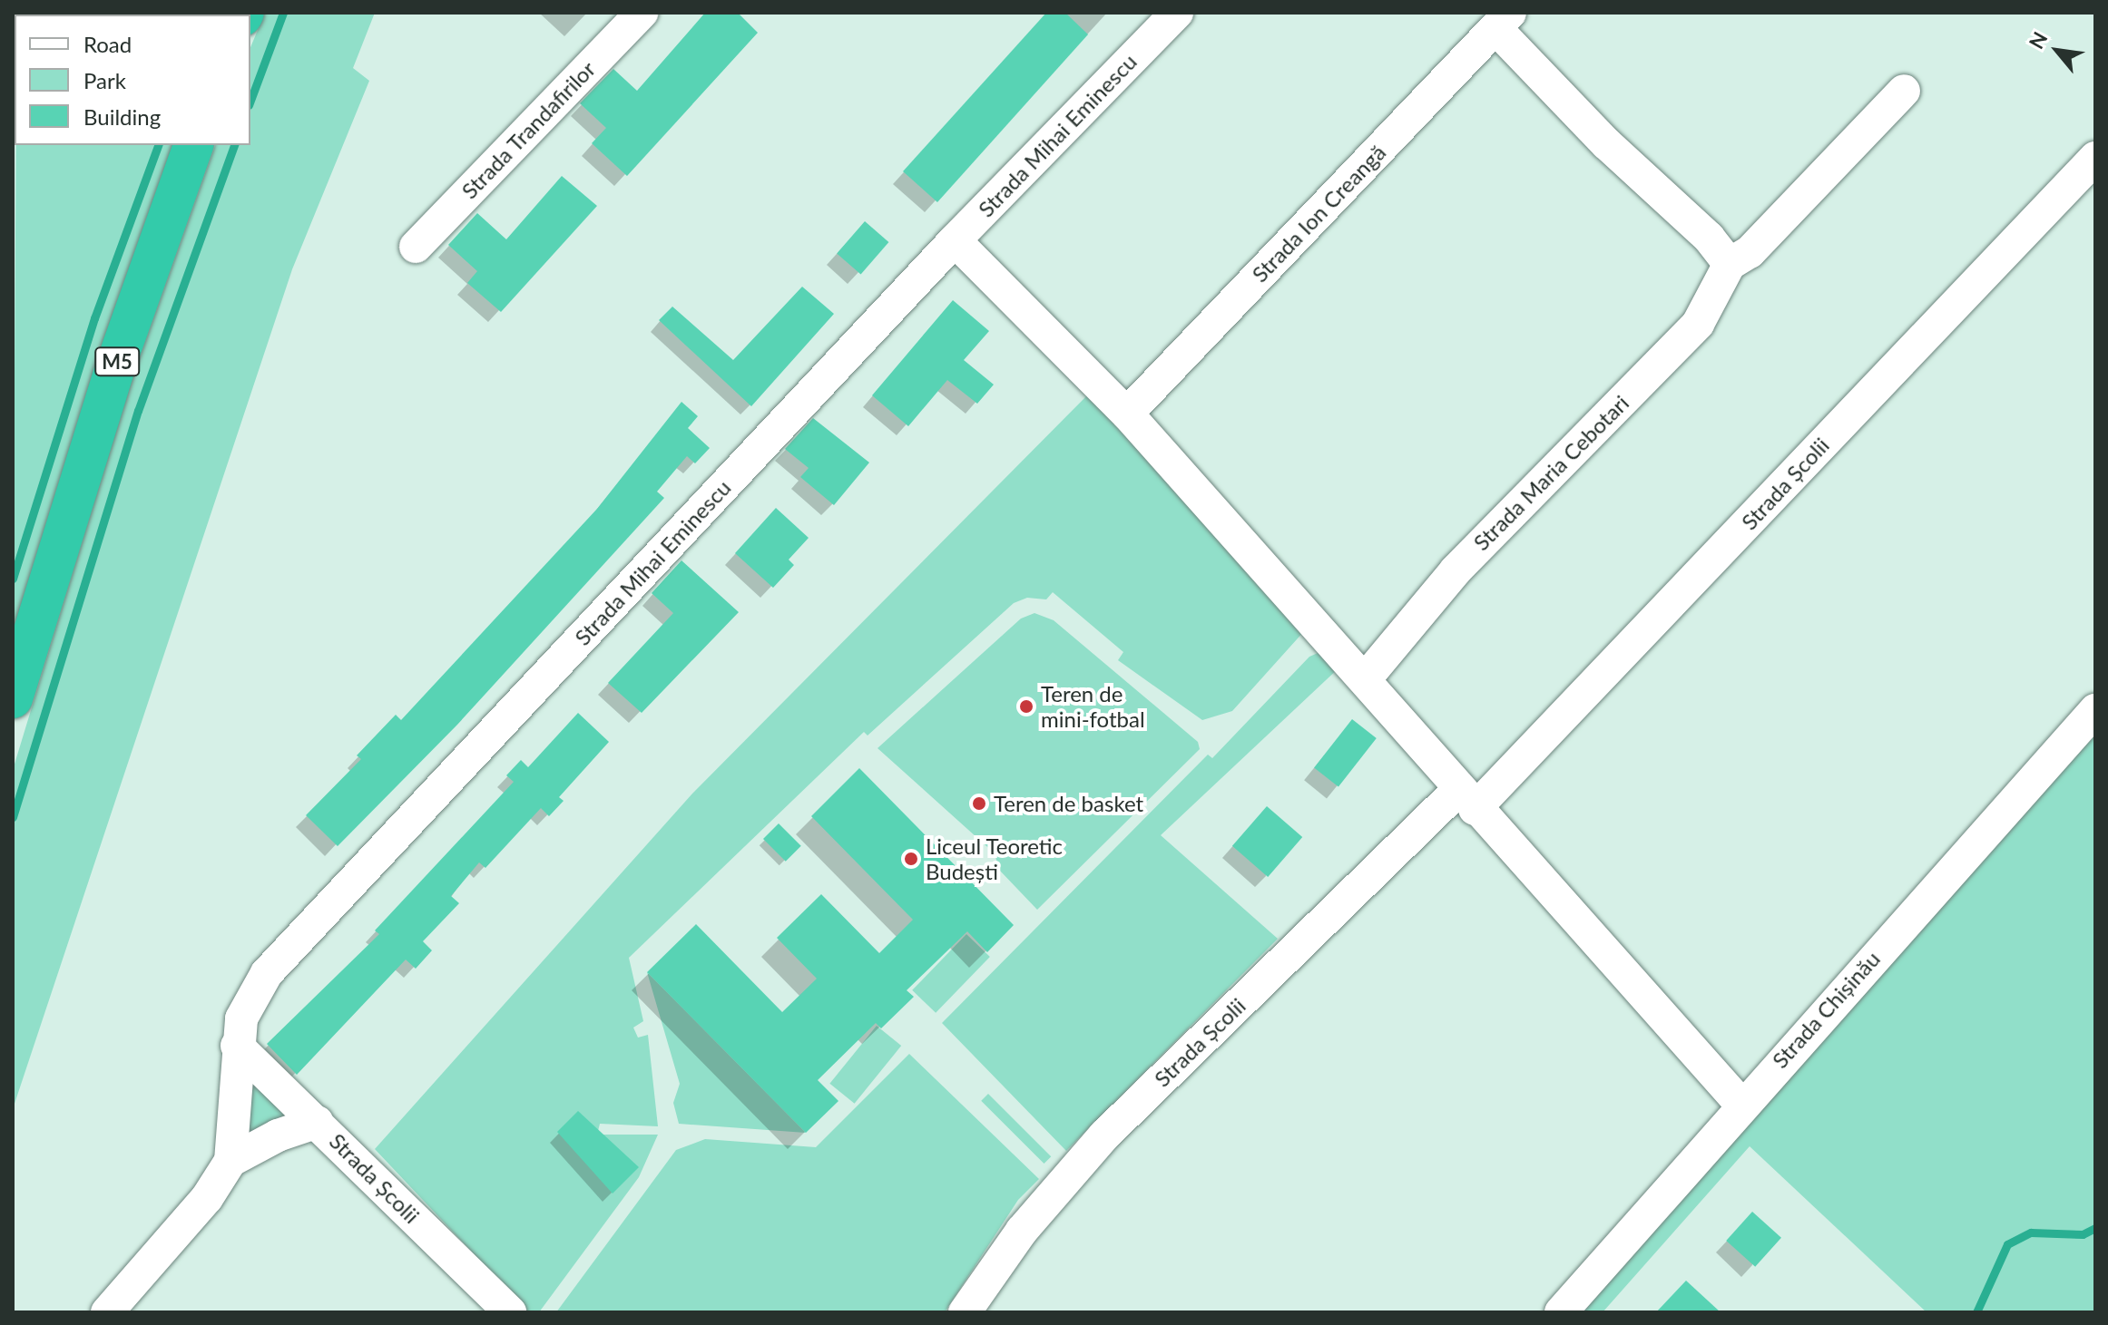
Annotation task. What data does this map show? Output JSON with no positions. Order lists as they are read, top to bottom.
{
  "streets": {
    "highway": ["M5"],
    "street": [
      "Strada Trandafirilor",
      "Strada Mihai Eminescu",
      "Strada Ion Creangă",
      "Strada Maria Cebotari",
      "Strada Școlii",
      "Strada Chișinău"
    ]
  },
  "crossings": [
    ["Strada Mihai Eminescu", "Strada Școlii"]
  ],
  "places": ["Teren de mini-fotbal", "Teren de basket", "Liceul Teoretic Budești"],
  "legend": ["Road", "Park", "Building"],
  "north": "top left"
}
